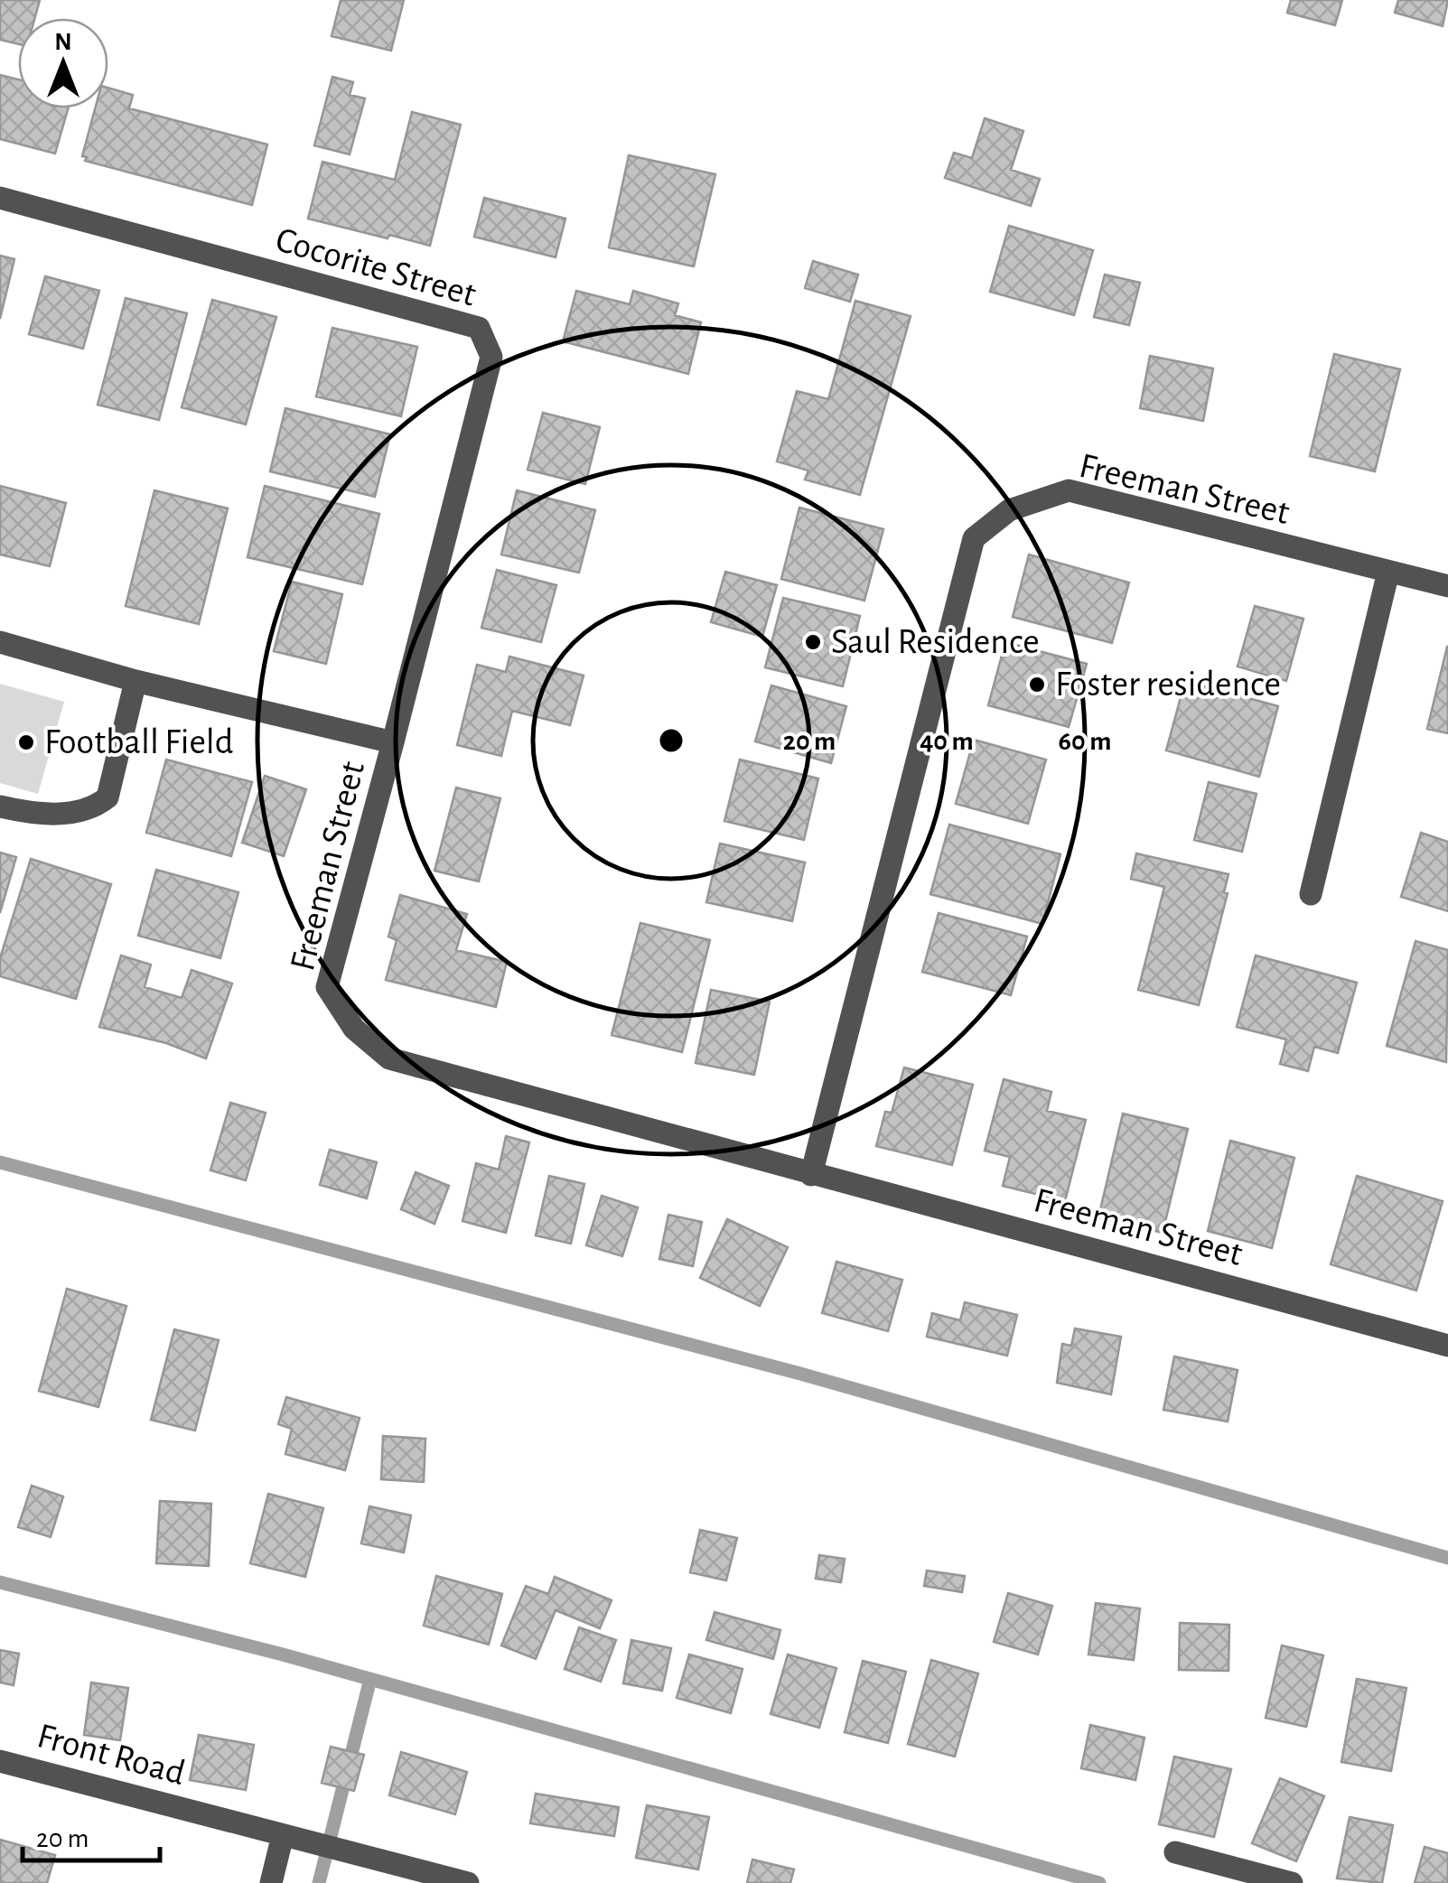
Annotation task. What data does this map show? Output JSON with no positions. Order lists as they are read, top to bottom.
{
  "streets": {
    "street": ["Cocorite Street", "Freeman Street", "Front Road"]
  },
  "crossings": [
    ["Cocorite Street", "Freeman Street"]
  ],
  "places": ["Saul Residence", "Foster residence", "Football Field"],
  "scale_bar": "20 m",
  "north": "top",
  "rings": ["20 m", "40 m", "60 m"]
}
